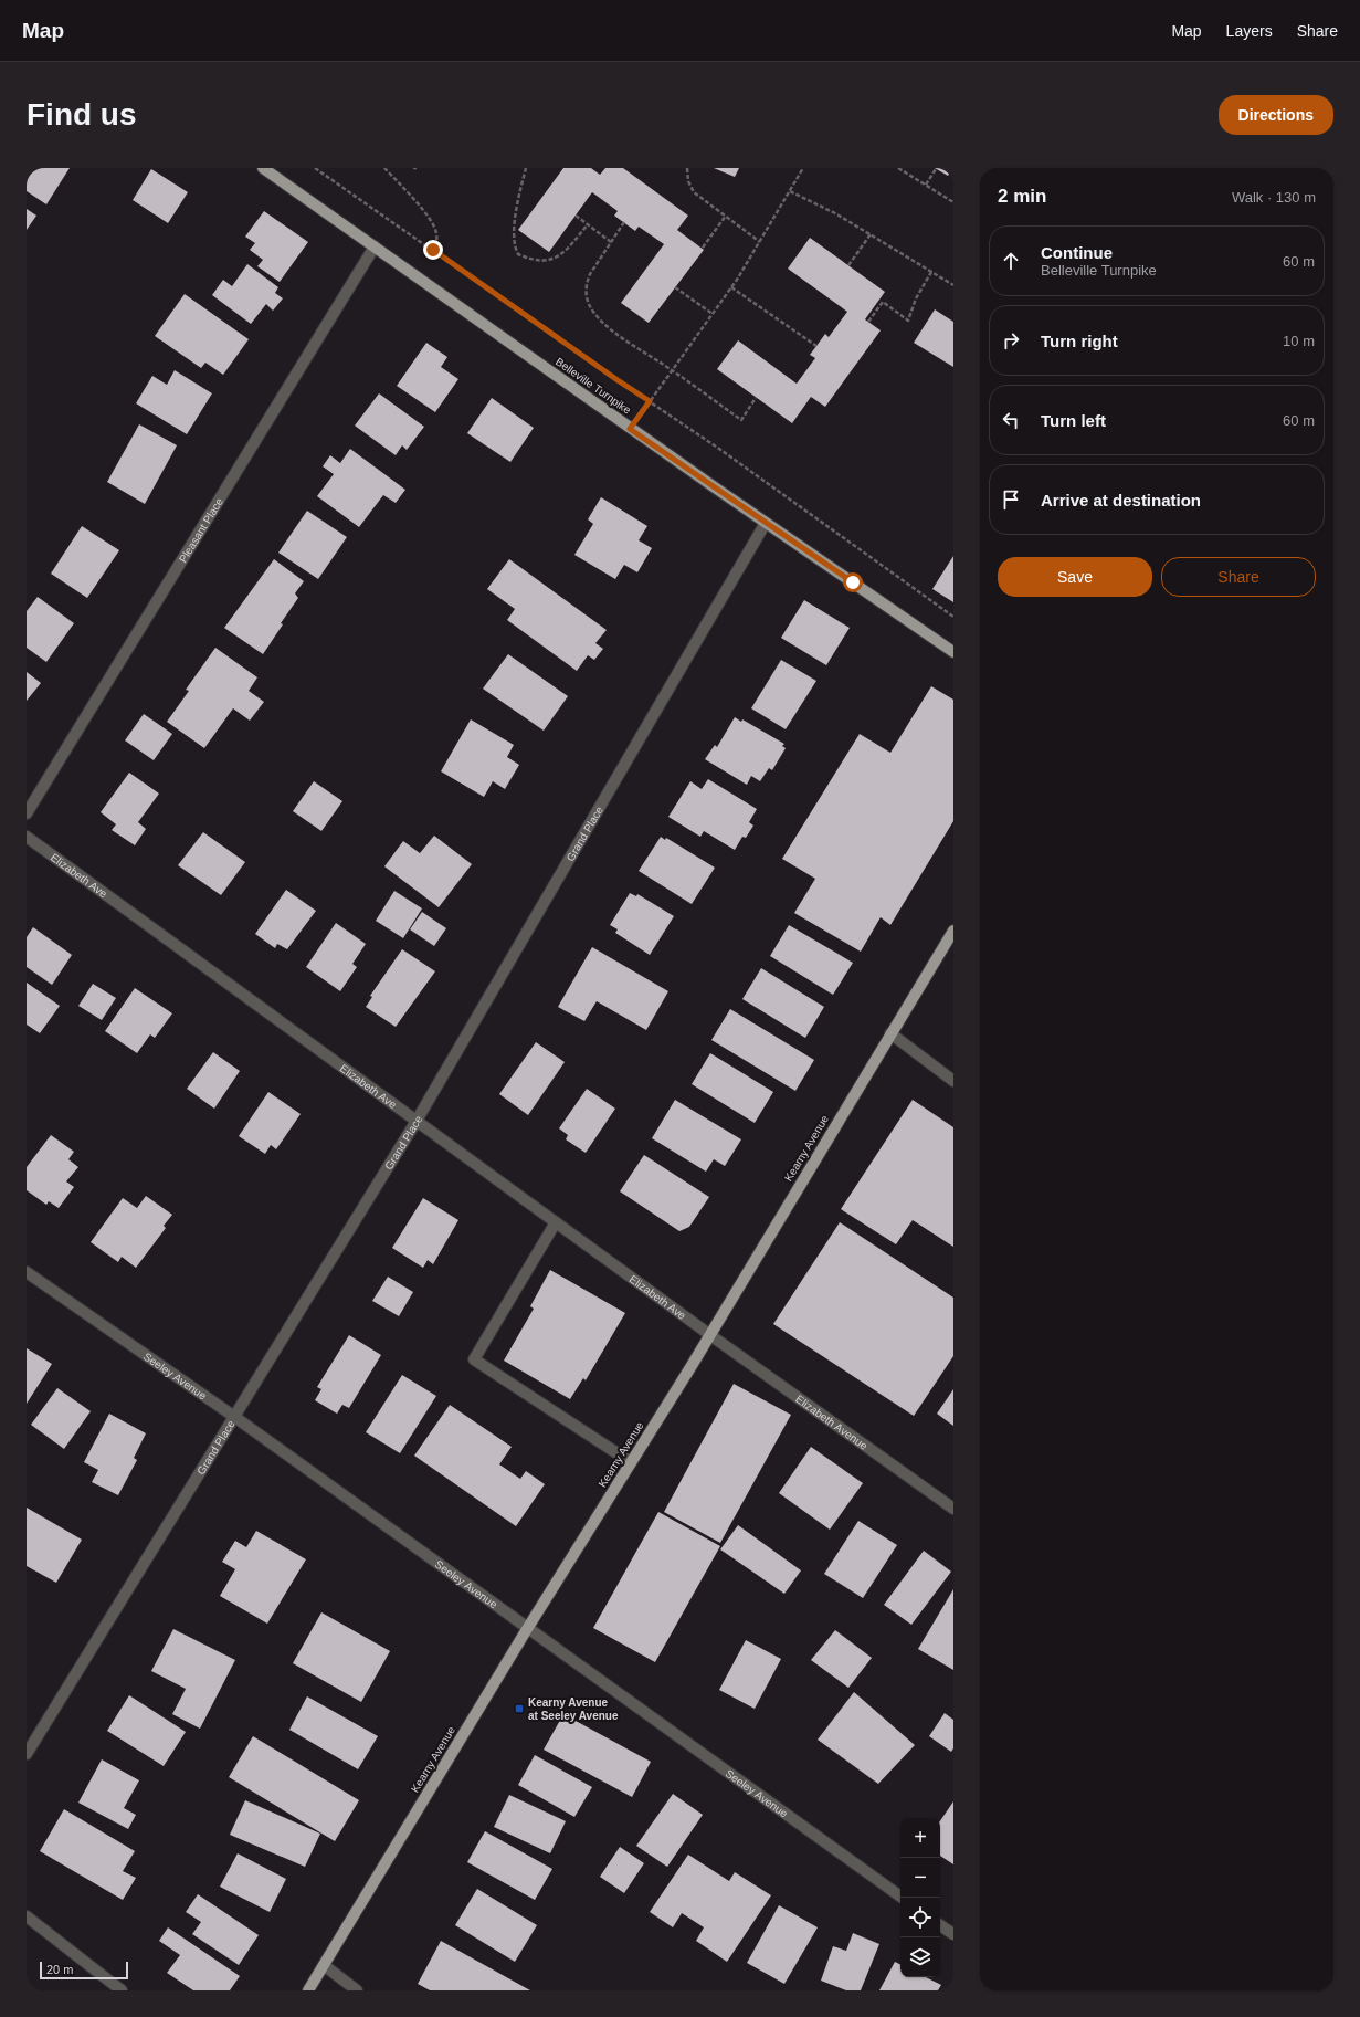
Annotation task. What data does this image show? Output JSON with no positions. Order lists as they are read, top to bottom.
{
  "streets": {
    "main road": ["Belleville Turnpike", "Kearny Avenue"],
    "street": [
      "Pleasant Place",
      "Grand Place",
      "Elizabeth Ave",
      "Seeley Avenue",
      "Elizabeth Avenue"
    ]
  },
  "crossings": [
    ["Belleville Turnpike", "Pleasant Place"],
    ["Belleville Turnpike", "Grand Place"],
    ["Grand Place", "Elizabeth Ave"],
    ["Grand Place", "Seeley Avenue"],
    ["Elizabeth Ave", "Kearny Avenue"],
    ["Elizabeth Ave", "Elizabeth Avenue"],
    ["Kearny Avenue", "Seeley Avenue"],
    ["Kearny Avenue", "Elizabeth Avenue"]
  ],
  "places": {
    "transit": ["Kearny Avenue at Seeley Avenue"]
  },
  "scale_bar": "20 m",
  "page": {
    "header": "Map",
    "nav": ["Map", "Layers", "Share"],
    "buttons": [
      "Directions",
      ["Save", "Share"]
    ],
    "title": "Find us",
    "heading": ["2 min", "Walk · 130 m"],
    "list": [
      ["Continue", "Belleville Turnpike", "60 m"],
      ["Turn right", "10 m"],
      ["Turn left", "60 m"],
      "Arrive at destination"
    ],
    "map_buttons": ["+", "−"],
    "scale": "20 m"
  }
}
